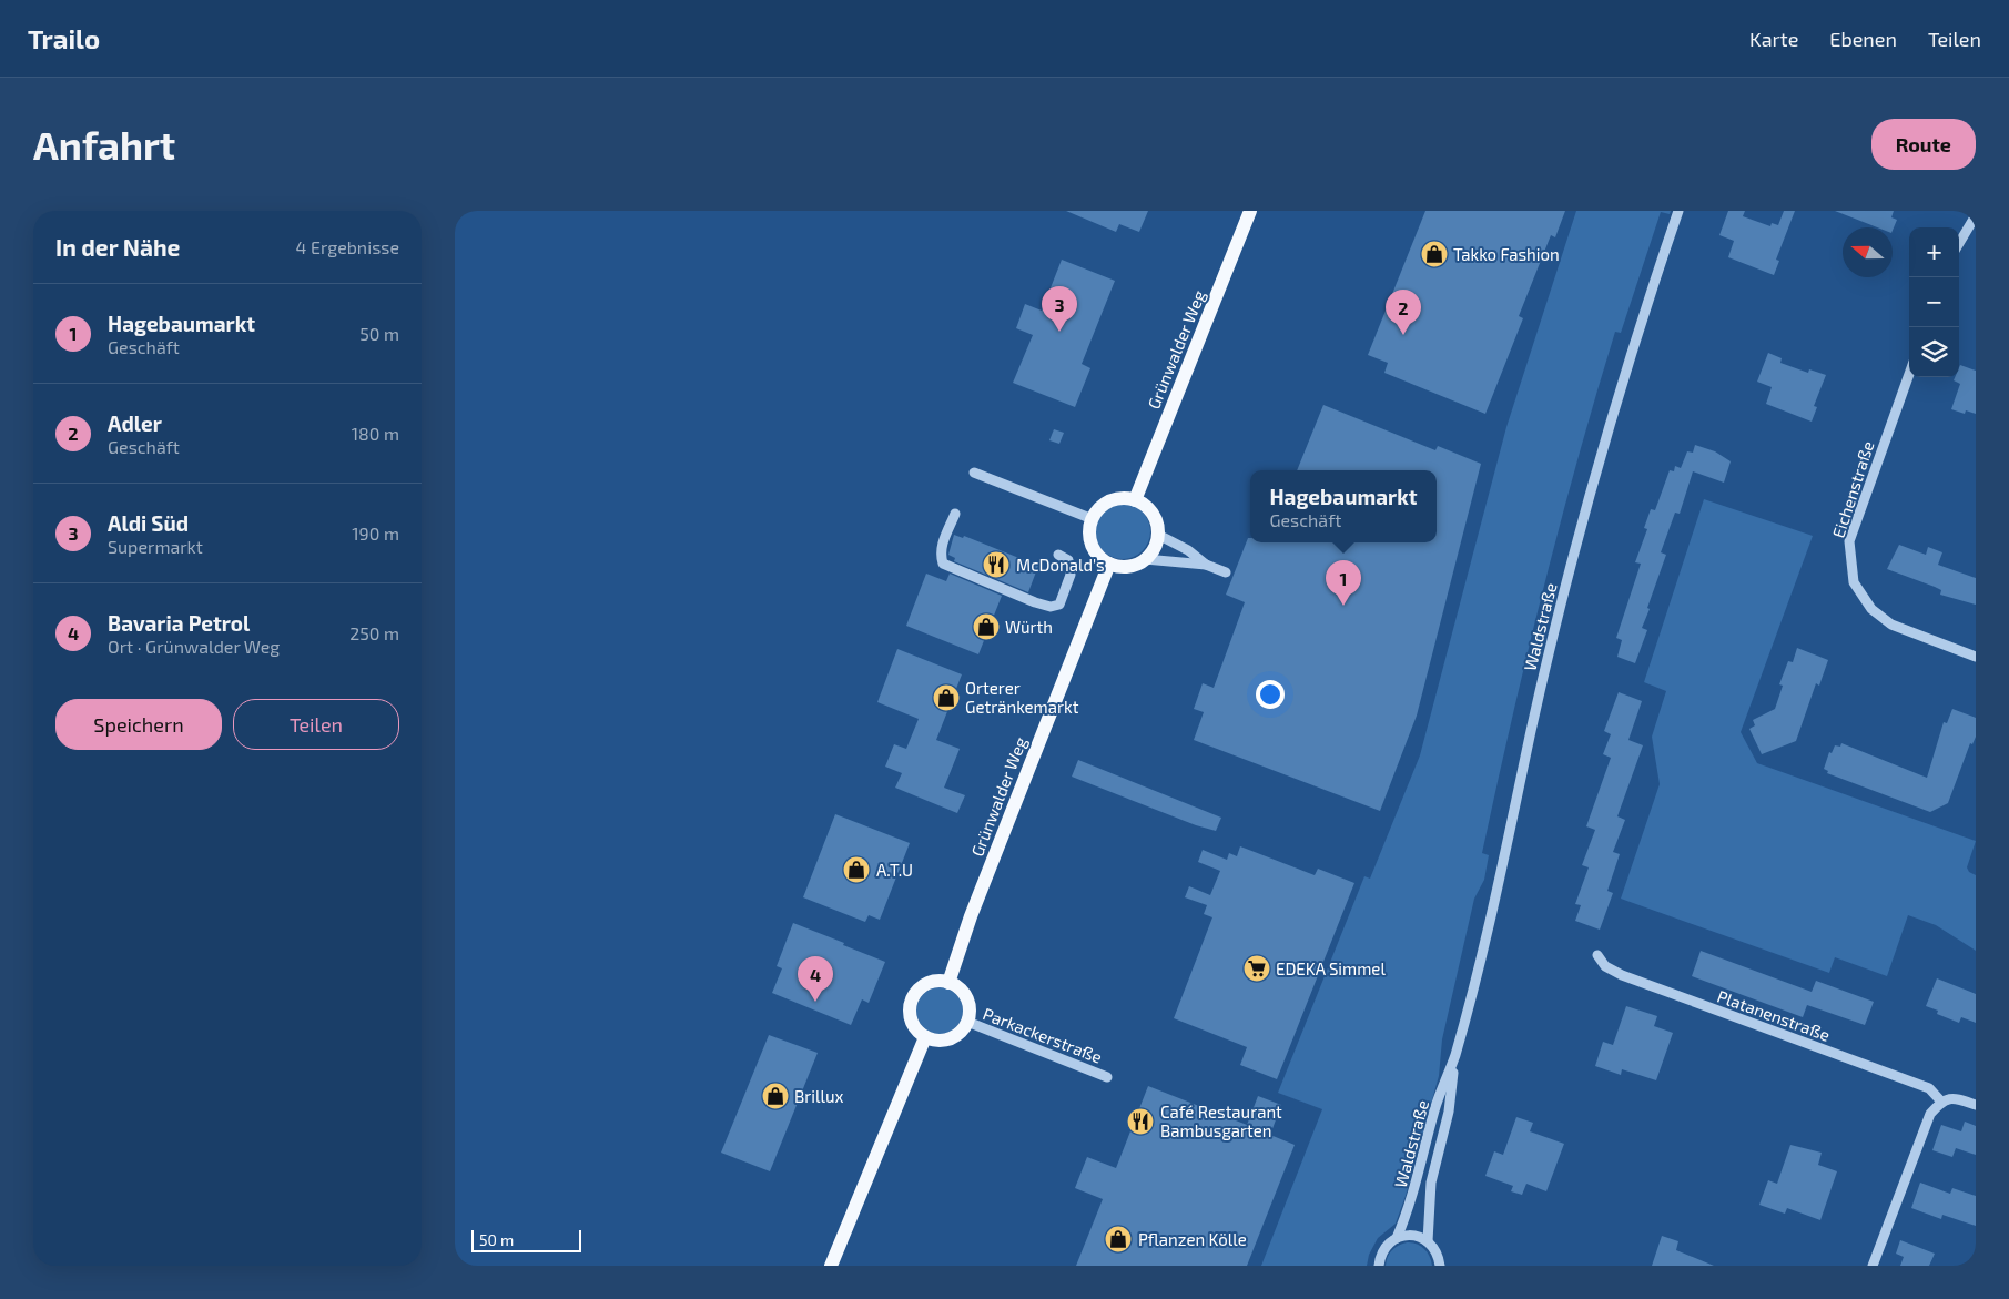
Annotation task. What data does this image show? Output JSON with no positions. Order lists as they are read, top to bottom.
{
  "streets": {
    "main road": ["Grünwalder Weg"],
    "street": [
      "Eichenstraße",
      "Waldstraße",
      "Platanenstraße",
      "Parkackerstraße"
    ]
  },
  "crossings": [
    ["Grünwalder Weg", "Parkackerstraße"]
  ],
  "places": {
    "shop": [
      "Takko Fashion",
      "Würth",
      "Orterer Getränkemarkt",
      "A.T.U",
      "Brillux",
      "Pflanzen Kölle"
    ],
    "restaurant": ["McDonald's", "Café Restaurant Bambusgarten"],
    "supermarket": ["EDEKA Simmel"]
  },
  "scale_bar": "50 m",
  "north": "left",
  "page": {
    "header": "Trailo",
    "nav": ["Karte", "Ebenen", "Teilen"],
    "buttons": [
      "Route",
      ["Speichern", "Teilen"]
    ],
    "title": "Anfahrt",
    "heading": ["In der Nähe", "4 Ergebnisse"],
    "map_buttons": ["+", "−"],
    "list": [
      {
        "mark": "1",
        "name": "Hagebaumarkt",
        "note": "Geschäft",
        "value": "50 m"
      },
      {
        "mark": "2",
        "name": "Adler",
        "note": "Geschäft",
        "value": "180 m"
      },
      {
        "mark": "3",
        "name": "Aldi Süd",
        "note": "Supermarkt",
        "value": "190 m"
      },
      {
        "mark": "4",
        "name": "Bavaria Petrol",
        "note": "Ort · Grünwalder Weg",
        "value": "250 m"
      }
    ],
    "pins": [
      "3",
      "2",
      "1",
      "4"
    ],
    "popup": ["Hagebaumarkt", "Geschäft"],
    "scale": "50 m"
  }
}
